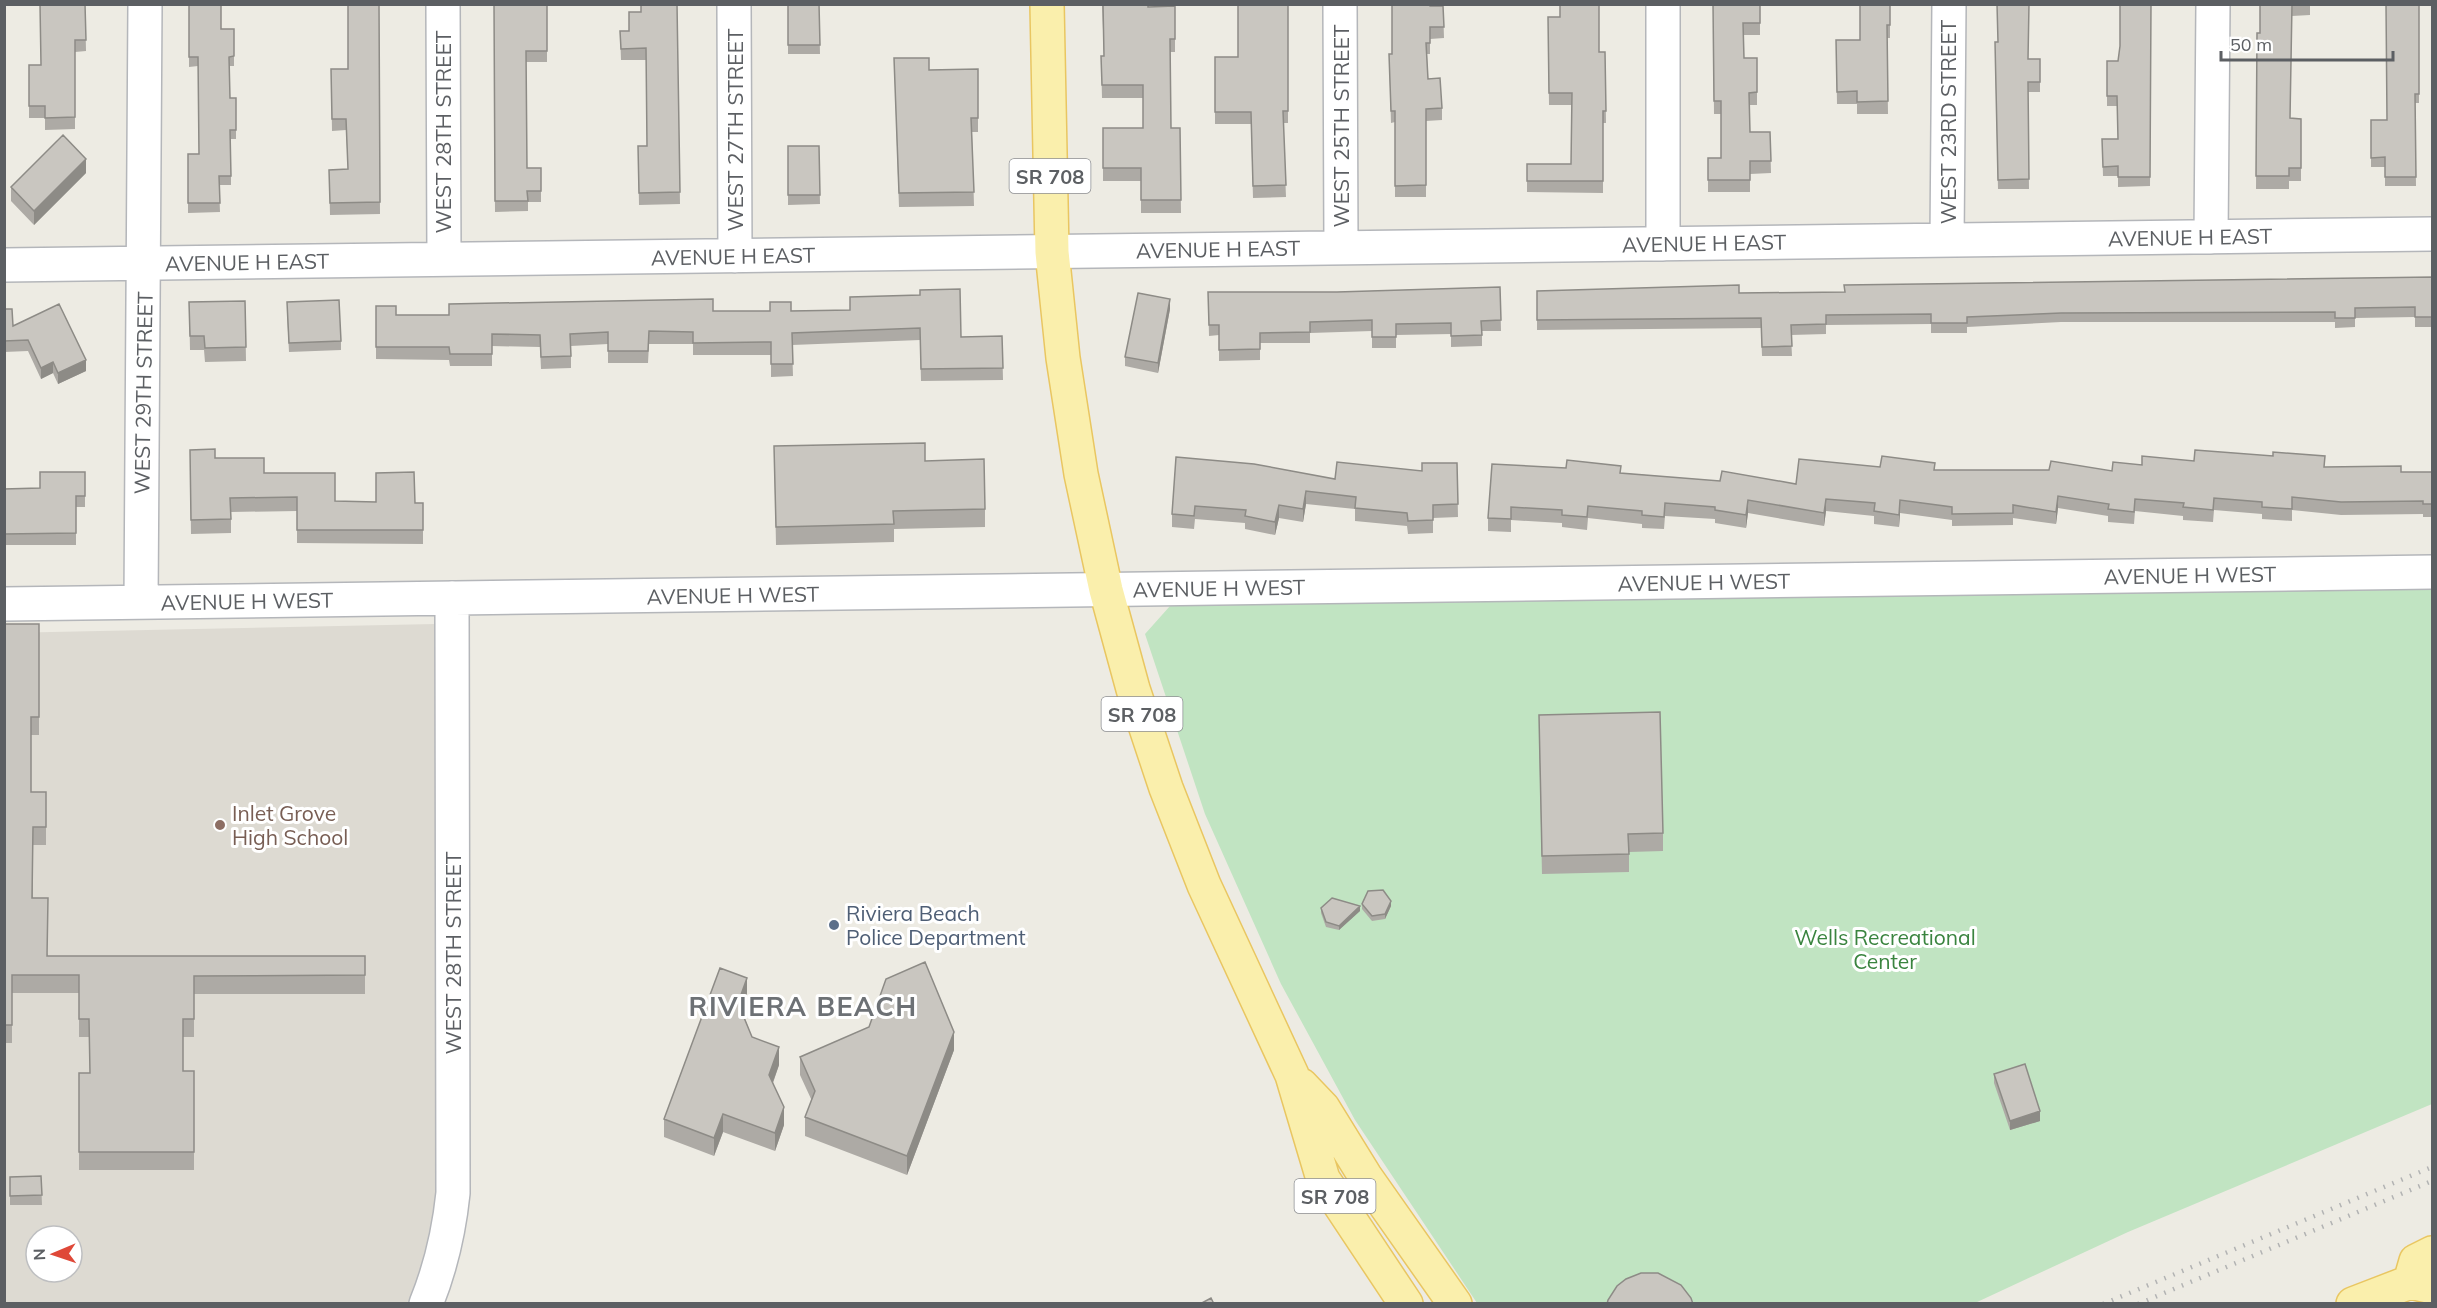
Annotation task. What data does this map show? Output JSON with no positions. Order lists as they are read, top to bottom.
{
  "streets": {
    "main road": ["SR 708"],
    "street": [
      "WEST 23RD STREET",
      "WEST 25TH STREET",
      "WEST 27TH STREET",
      "WEST 28TH STREET",
      "AVENUE H EAST",
      "WEST 29TH STREET",
      "AVENUE H WEST"
    ]
  },
  "crossings": [
    ["WEST 23RD STREET", "AVENUE H EAST"],
    ["WEST 25TH STREET", "AVENUE H EAST"],
    ["WEST 27TH STREET", "AVENUE H EAST"],
    ["WEST 28TH STREET", "AVENUE H EAST"],
    ["WEST 28TH STREET", "AVENUE H WEST"],
    ["SR 708", "AVENUE H EAST"],
    ["SR 708", "AVENUE H WEST"],
    ["AVENUE H EAST", "WEST 29TH STREET"],
    ["WEST 29TH STREET", "AVENUE H WEST"]
  ],
  "districts": ["RIVIERA BEACH"],
  "parks": ["Wells Recreational Center"],
  "places": ["Inlet Grove High School", "Riviera Beach Police Department"],
  "scale_bar": "50 m",
  "north": "left"
}
